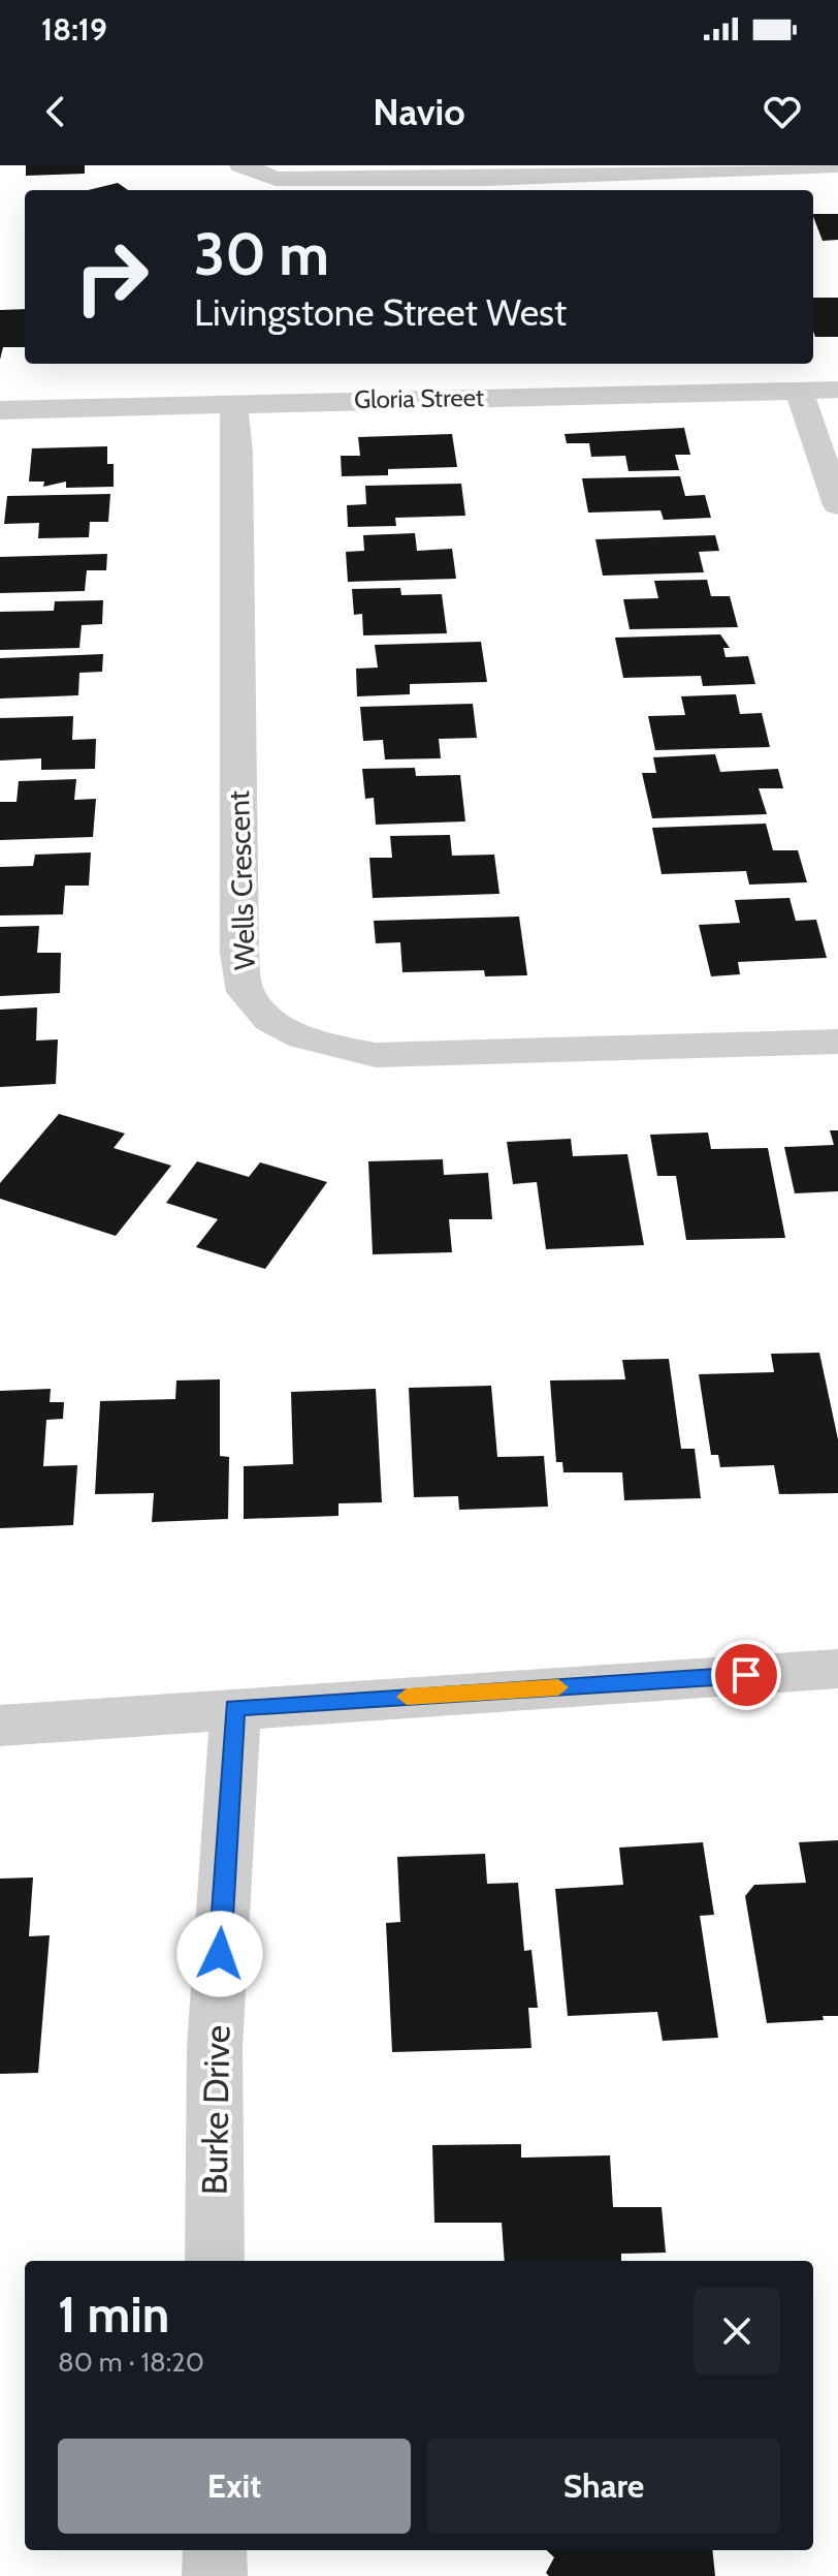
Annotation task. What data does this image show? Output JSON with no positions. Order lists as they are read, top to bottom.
{
  "streets": {
    "street": ["Gloria Street", "Wells Crescent", "Burke Drive"]
  },
  "crossings": [
    ["Gloria Street", "Wells Crescent"]
  ],
  "page": {
    "status": "18:19",
    "header": "Navio",
    "turn": ["30 m", "Livingstone Street West"],
    "heading": ["1 min", "80 m · 18:20"],
    "buttons": ["Exit", "Share"]
  }
}
